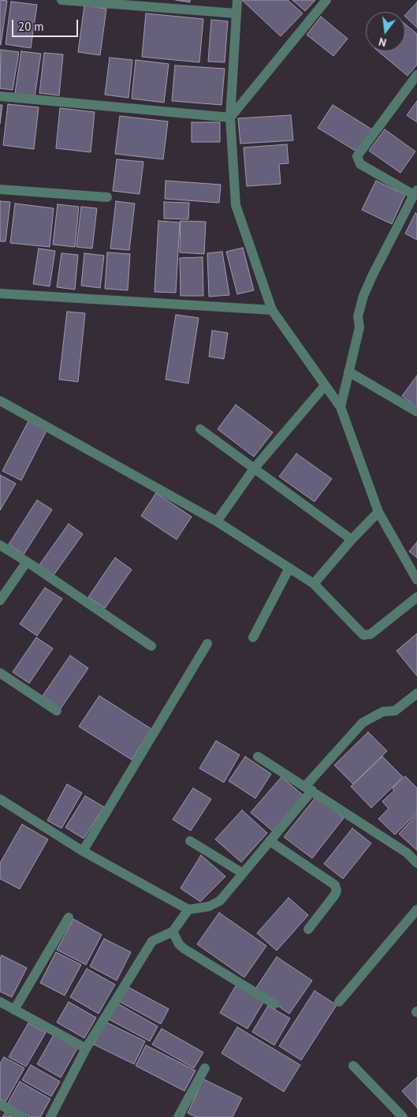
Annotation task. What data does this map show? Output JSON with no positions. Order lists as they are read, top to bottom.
{
  "scale_bar": "20 m",
  "north": "bottom"
}
